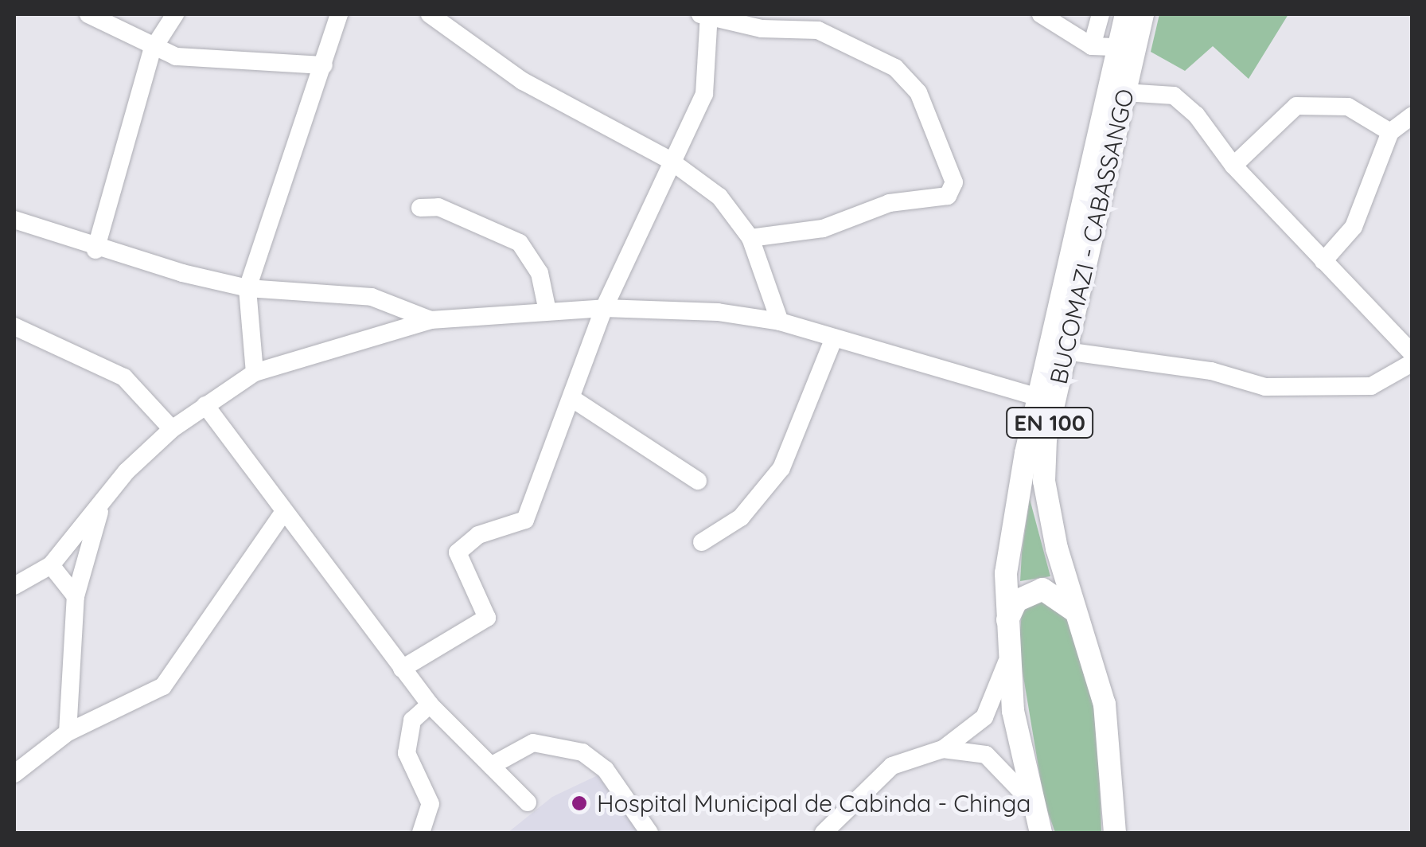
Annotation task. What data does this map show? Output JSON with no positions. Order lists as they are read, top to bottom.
{
  "streets": {
    "main road": ["BUCOMAZI - CABASSANGO", "EN 100"]
  },
  "places": ["Hospital Municipal de Cabinda - Chinga"]
}
